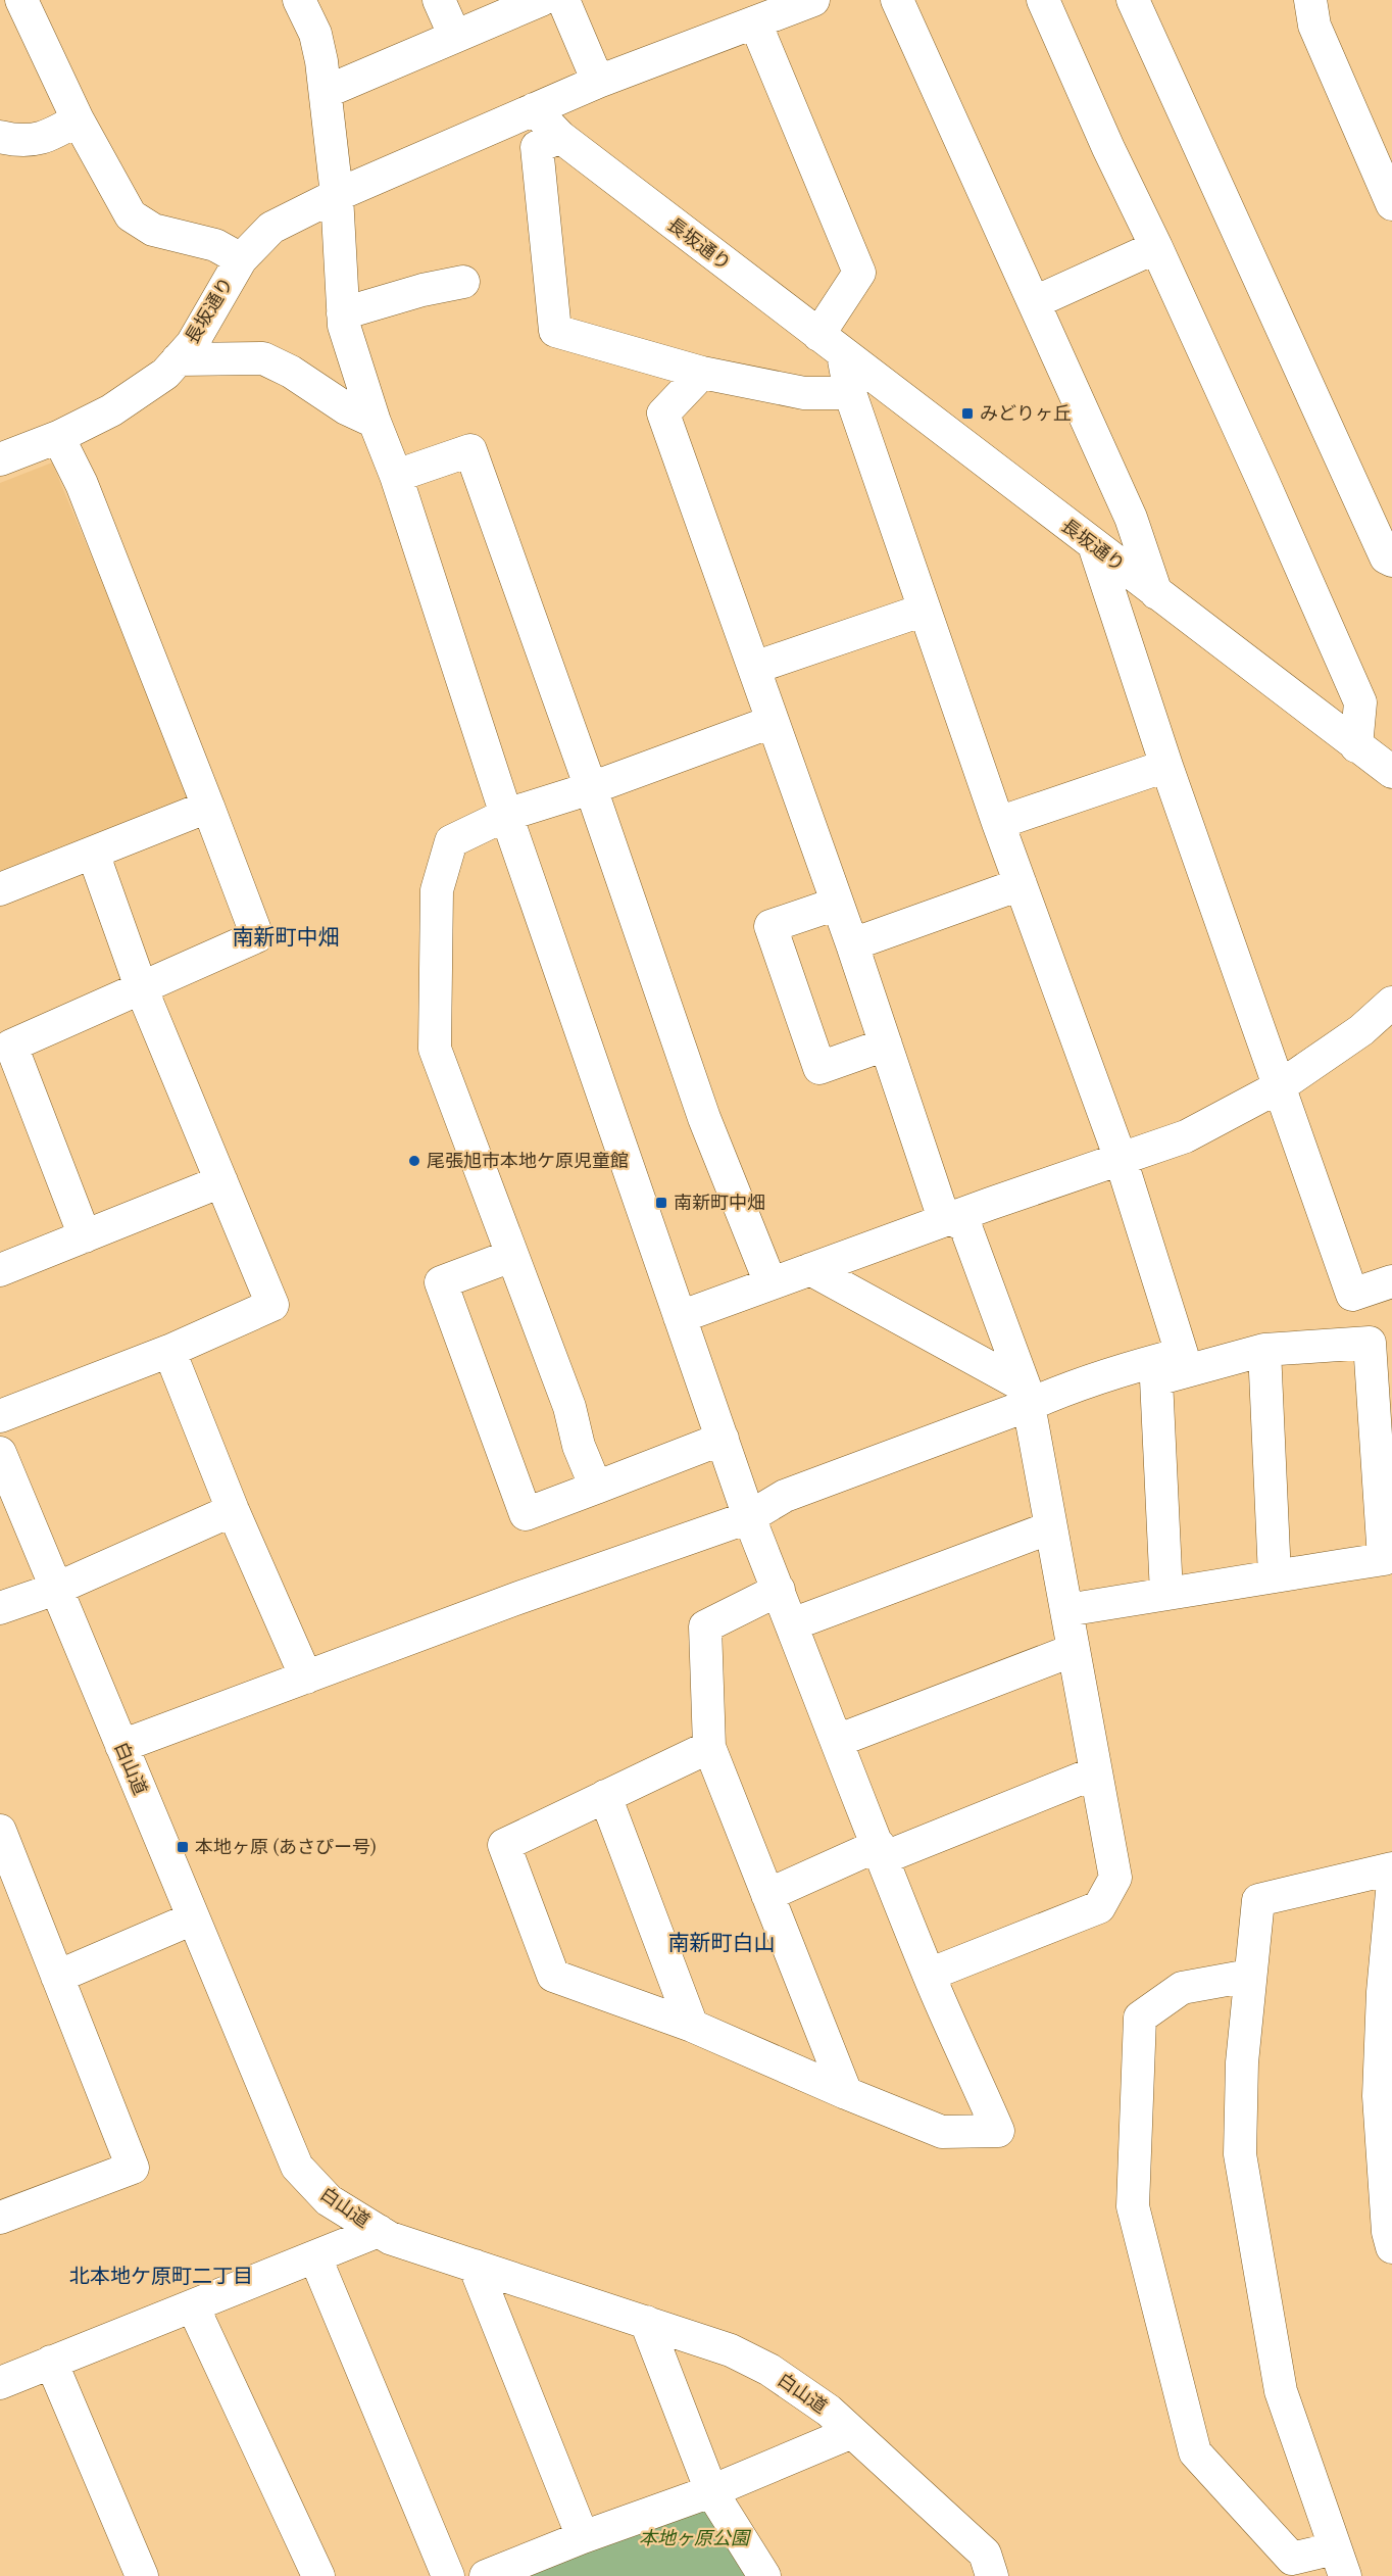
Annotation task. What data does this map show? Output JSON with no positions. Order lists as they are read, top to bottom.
{
  "streets": {
    "street": ["長坂通り", "白山道"]
  },
  "districts": ["南新町中畑", "南新町白山", "北本地ケ原町二丁目"],
  "parks": ["本地ヶ原公園"],
  "places": {
    "transit": ["みどりヶ丘", "南新町中畑", "本地ヶ原 (あさぴー号)"],
    "other": ["尾張旭市本地ケ原児童館"]
  }
}
